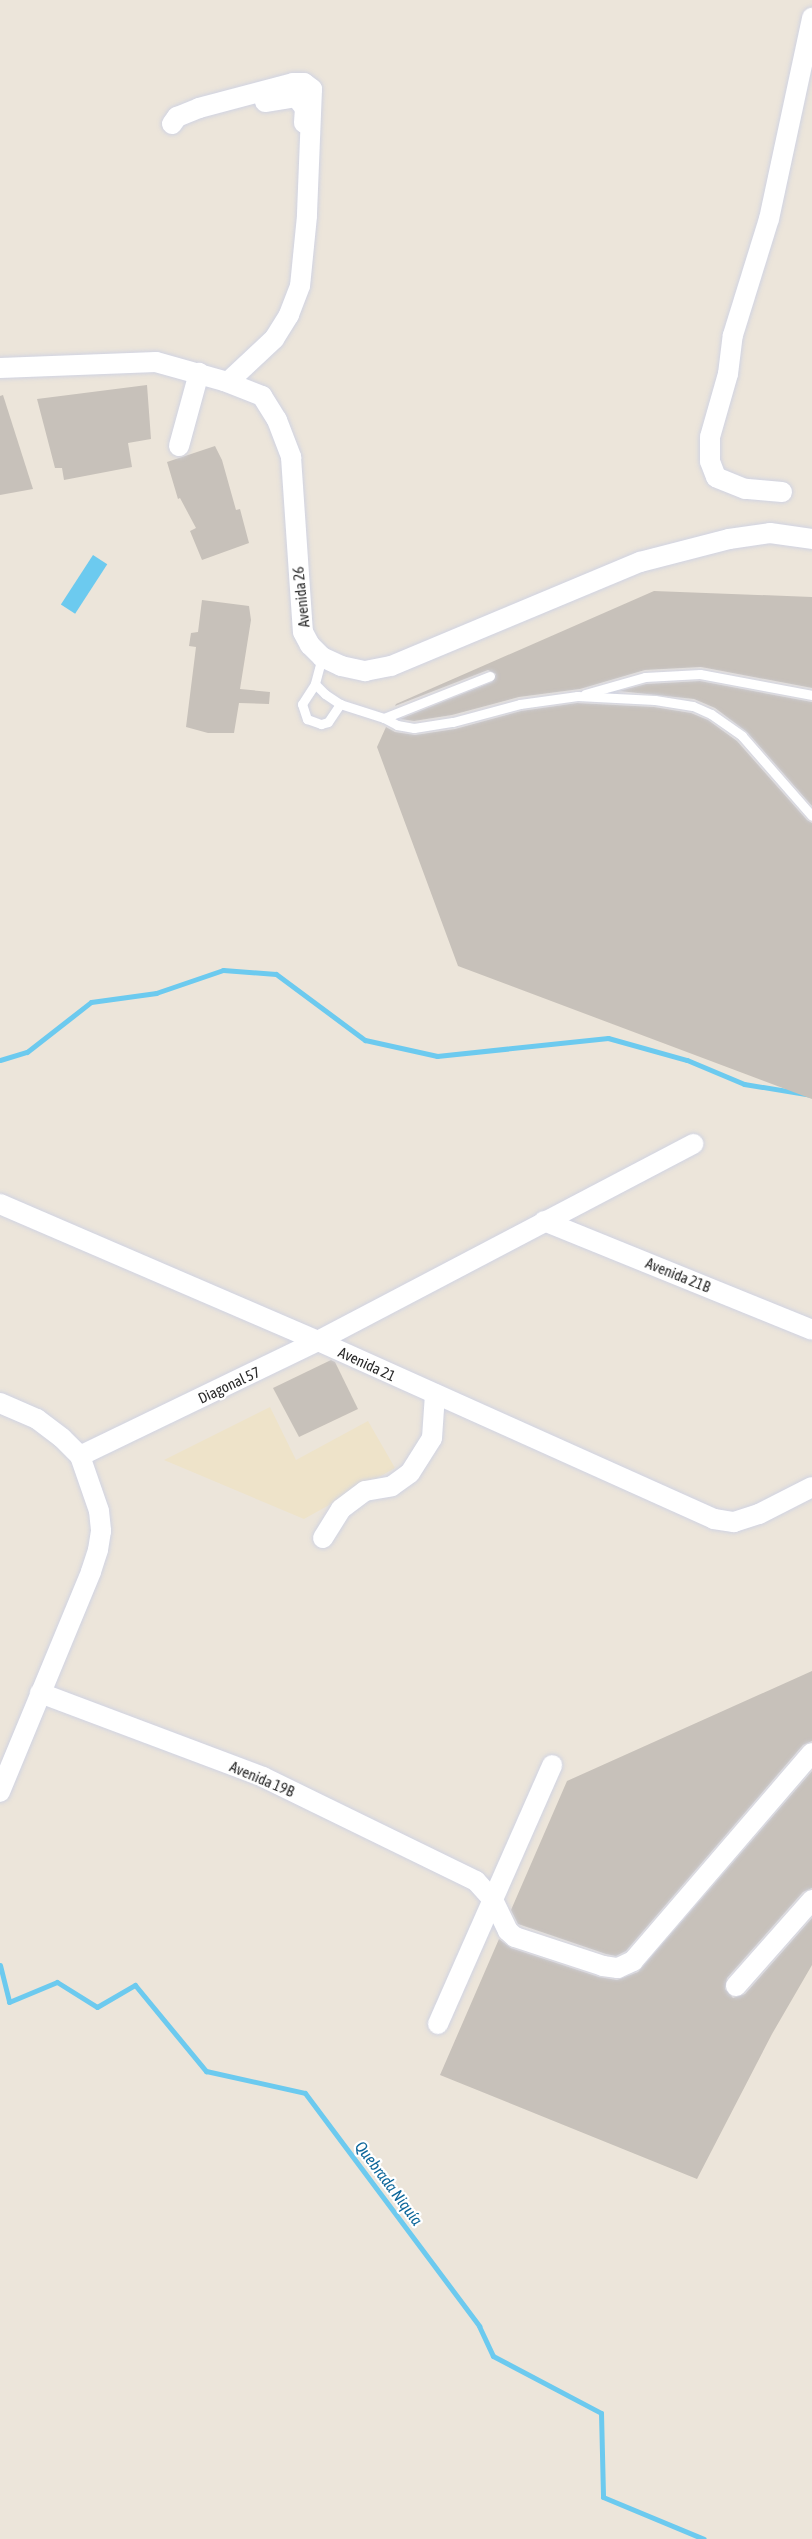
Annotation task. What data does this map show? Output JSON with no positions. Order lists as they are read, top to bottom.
{
  "streets": {
    "street": [
      "Avenida 26",
      "Avenida 21B",
      "Avenida 21",
      "Diagonal 57",
      "Avenida 19B"
    ]
  },
  "crossings": [
    ["Avenida 21B", "Diagonal 57"],
    ["Avenida 21", "Diagonal 57"]
  ],
  "water": ["Quebrada Niquía"]
}
